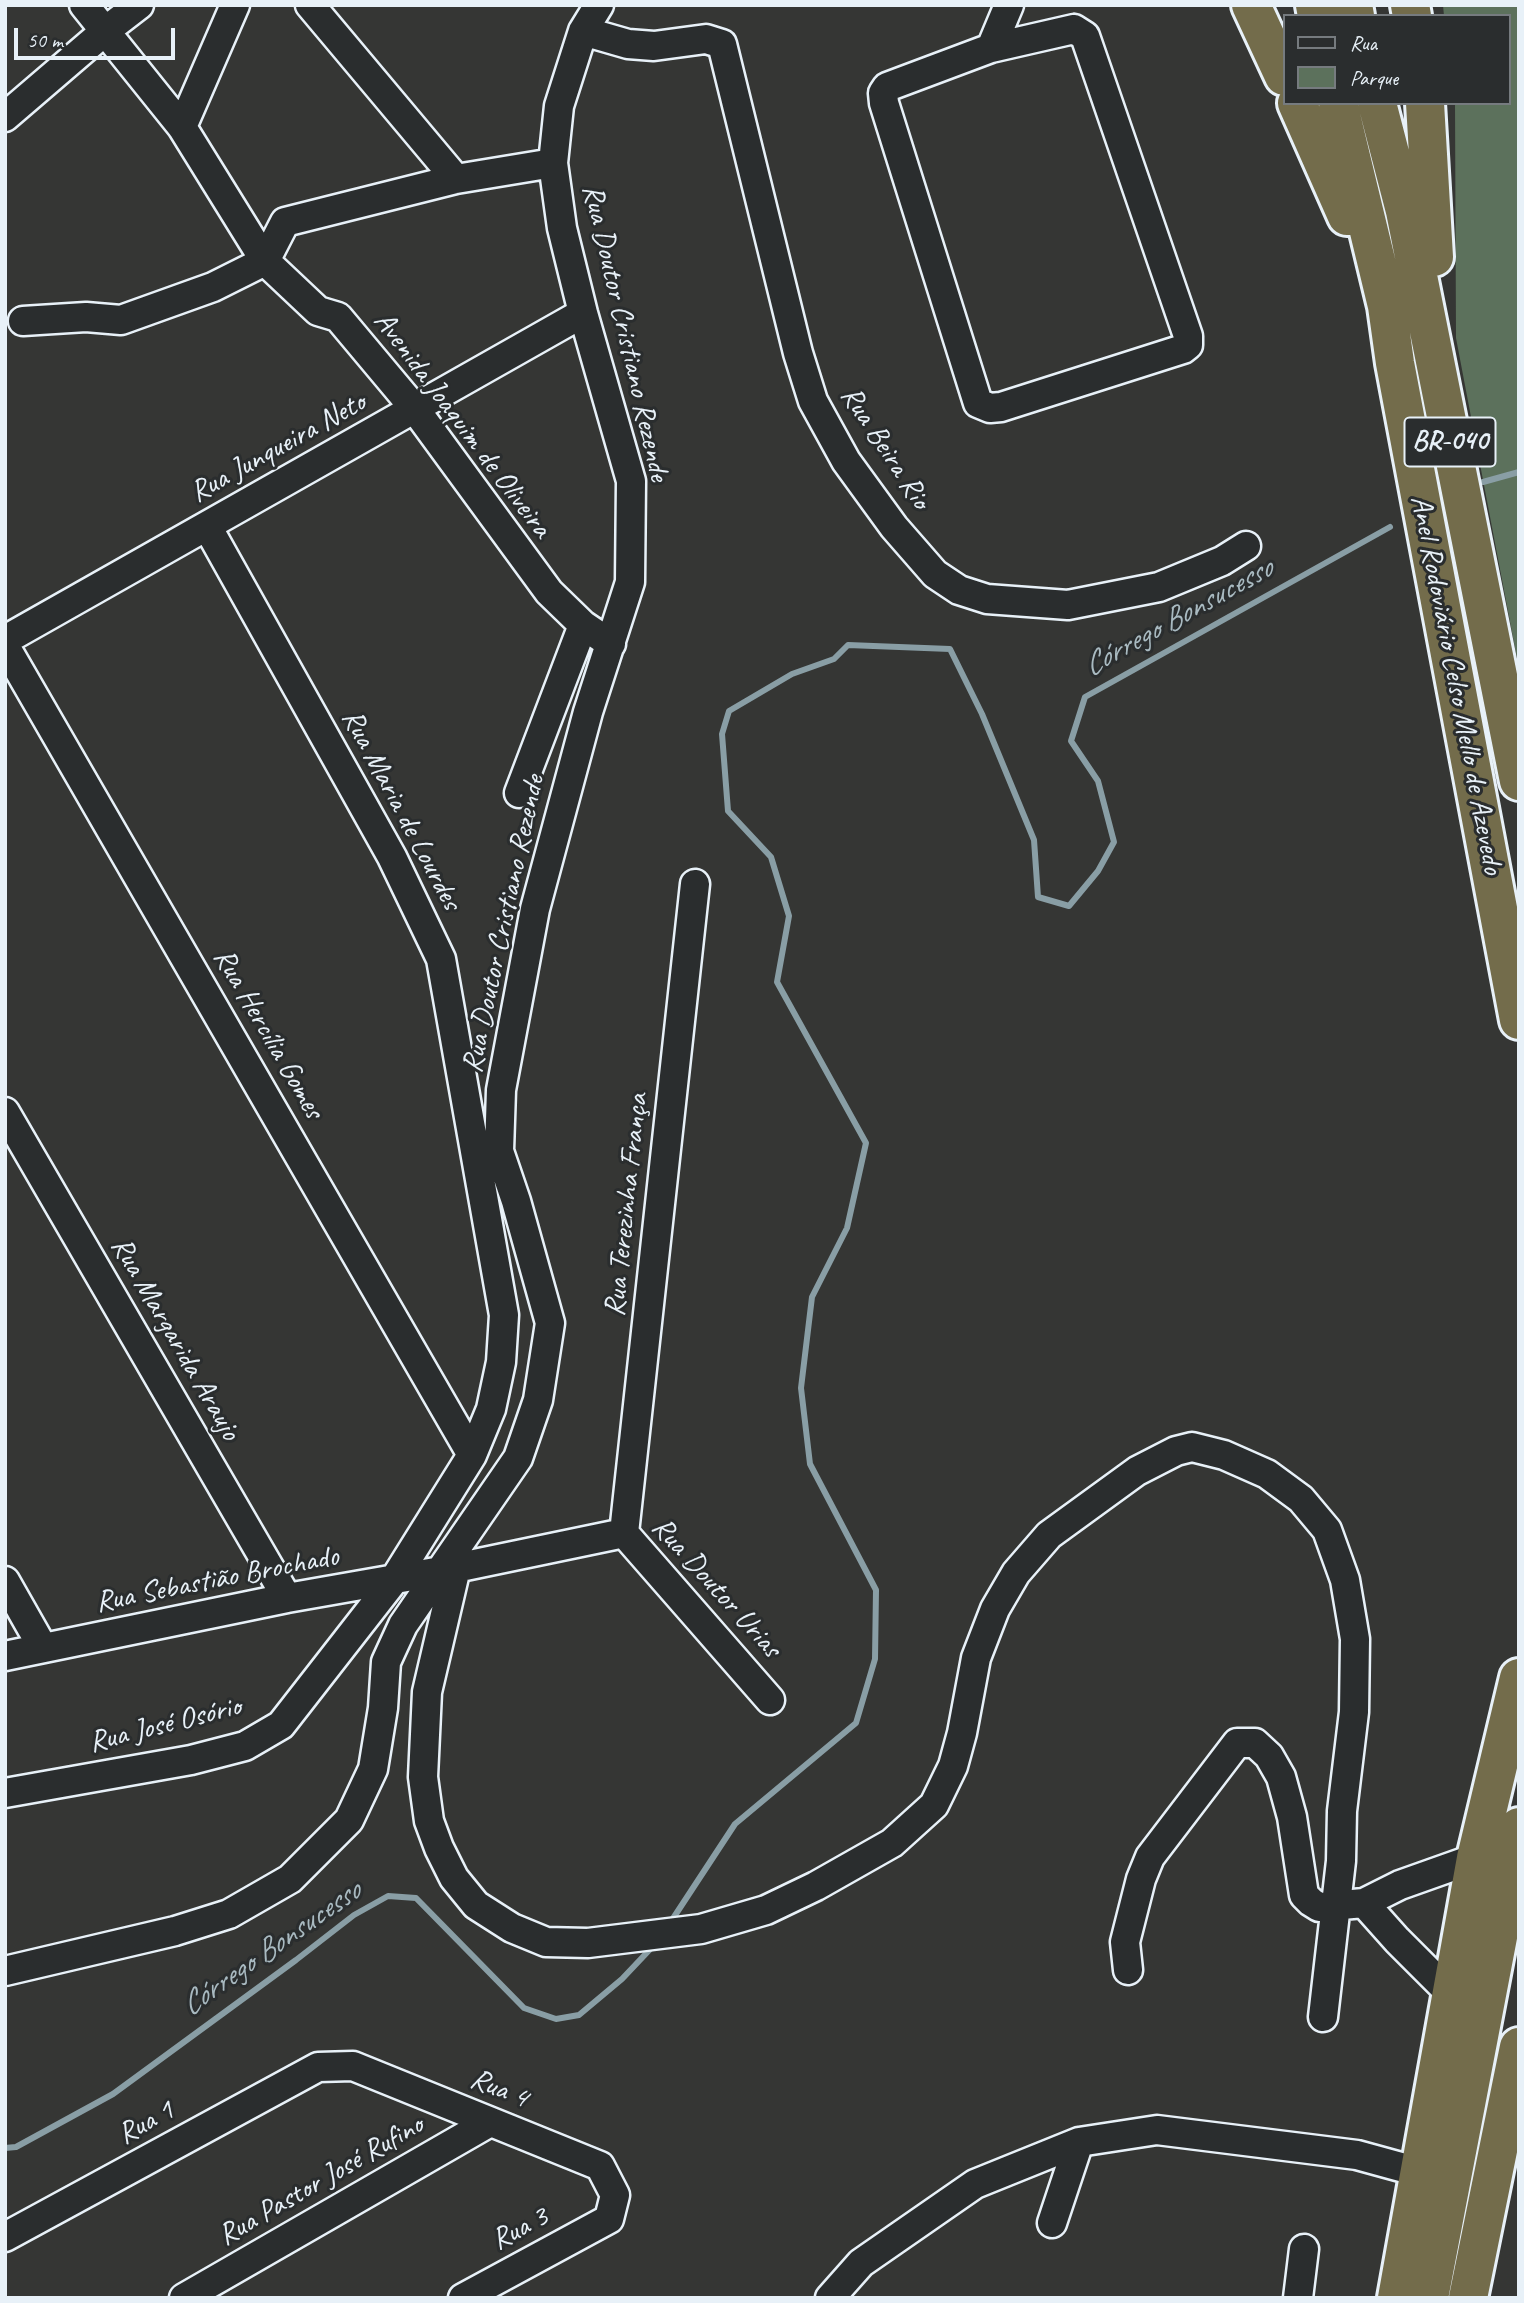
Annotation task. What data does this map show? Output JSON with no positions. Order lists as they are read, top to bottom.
{
  "streets": {
    "highway": ["BR-040", "Anel Rodoviário Celso Mello de Azevedo"],
    "street": [
      "Rua Doutor Cristiano Rezende",
      "Avenida Joaquim de Oliveira",
      "Rua Junqueira Neto",
      "Rua Beira Rio",
      "Rua Maria de Lourdes",
      "Rua Hercília Gomes",
      "Rua Terezinha França",
      "Rua Margarida Araujo",
      "Rua Sebastião Brochado",
      "Rua Doutor Urias",
      "Rua José Osório",
      "Rua 4",
      "Rua 1",
      "Rua Pastor José Rufino",
      "Rua 3"
    ]
  },
  "crossings": [
    ["Rua Doutor Cristiano Rezende", "Avenida Joaquim de Oliveira"],
    ["Rua Doutor Cristiano Rezende", "Rua Junqueira Neto"],
    ["Rua Doutor Cristiano Rezende", "Rua Beira Rio"],
    ["Rua Doutor Cristiano Rezende", "Rua Sebastião Brochado"],
    ["Rua Doutor Cristiano Rezende", "Rua Doutor Urias"],
    ["Avenida Joaquim de Oliveira", "Rua Junqueira Neto"],
    ["Rua Junqueira Neto", "Rua Maria de Lourdes"],
    ["Rua Maria de Lourdes", "Rua Hercília Gomes"],
    ["Rua Maria de Lourdes", "Rua Sebastião Brochado"],
    ["Rua Maria de Lourdes", "Rua José Osório"],
    ["Rua Terezinha França", "Rua Doutor Urias"],
    ["Rua Margarida Araujo", "Rua Sebastião Brochado"],
    ["Rua Sebastião Brochado", "Rua Doutor Urias"],
    ["Rua Sebastião Brochado", "Rua José Osório"],
    ["Rua 4", "Rua 1"],
    ["Rua 4", "Rua Pastor José Rufino"],
    ["Rua 4", "Rua 3"]
  ],
  "water": ["Córrego Bonsucesso"],
  "legend": ["Rua", "Parque"],
  "scale_bar": "50 m"
}
